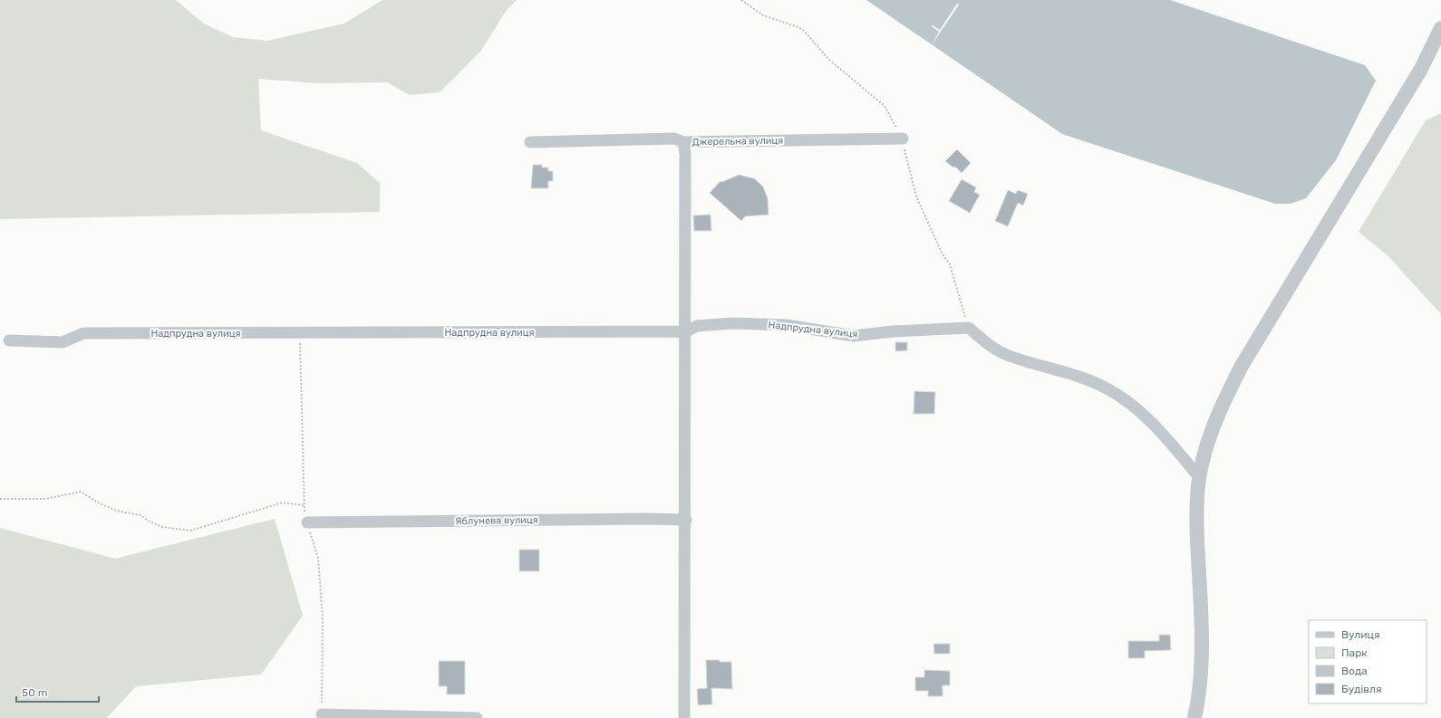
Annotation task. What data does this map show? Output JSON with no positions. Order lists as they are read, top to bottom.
{
  "streets": {
    "street": ["Джерельна вулиця", "Надпрудна вулиця", "Яблунева вулиця"]
  },
  "legend": [
    "Вулиця",
    "Парк",
    "Вода",
    "Будівля"
  ],
  "scale_bar": "50 m"
}
